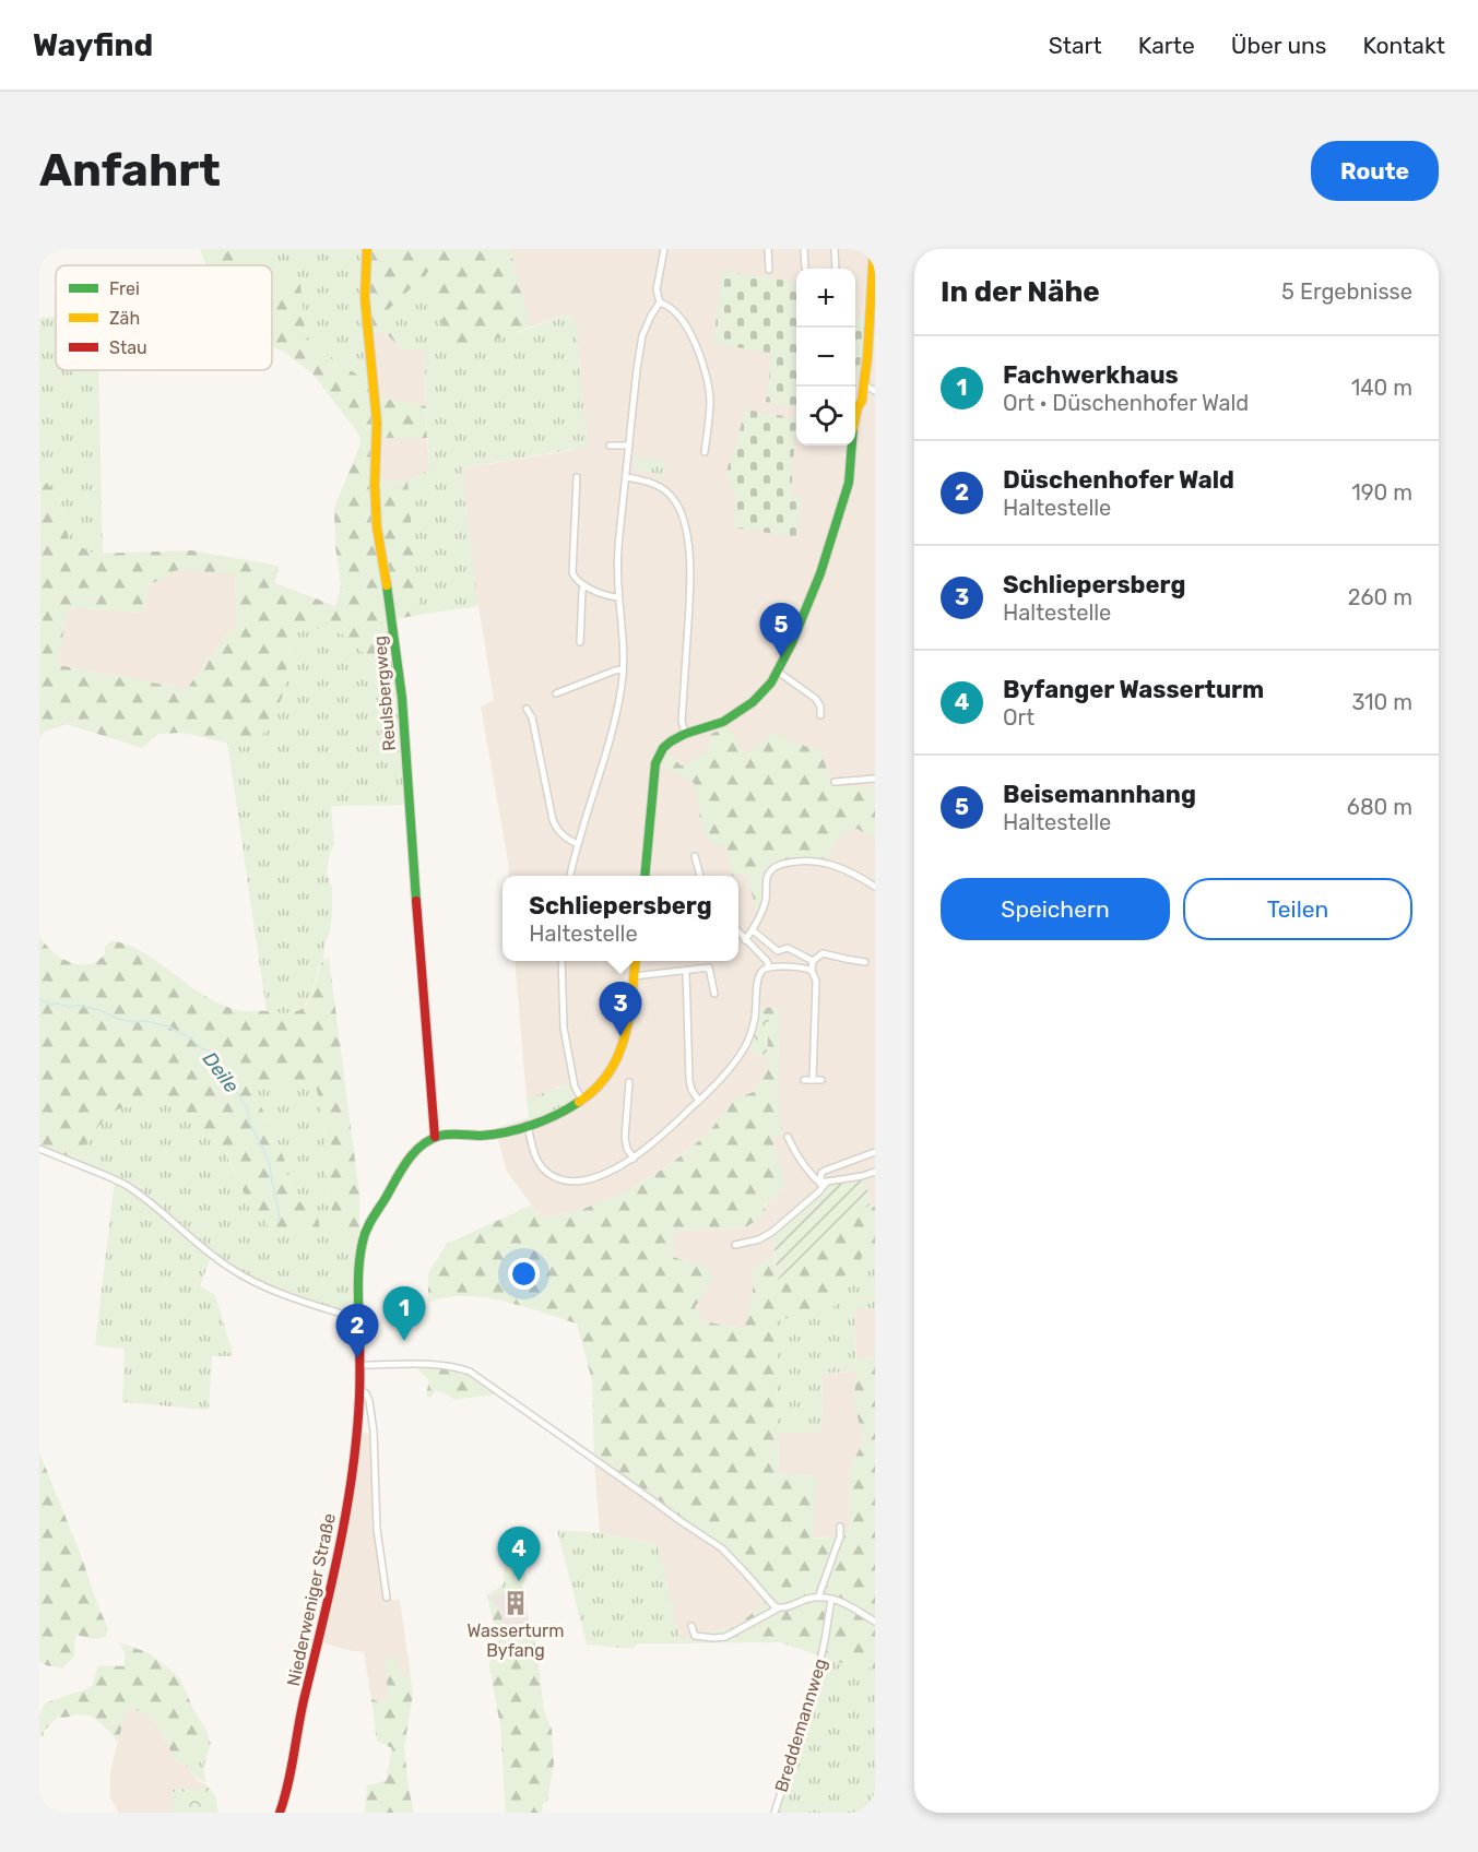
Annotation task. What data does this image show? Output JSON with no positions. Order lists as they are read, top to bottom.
{
  "streets": {
    "street": ["Reulsbergweg", "Niederweniger Straße", "Breddemannweg"]
  },
  "crossings": [
    ["Reulsbergweg", "Niederweniger Straße"]
  ],
  "water": ["Deile"],
  "places": {
    "building": ["Wasserturm Byfang"]
  },
  "legend": ["Frei", "Zäh", "Stau"],
  "page": {
    "header": "Wayfind",
    "nav": [
      "Start",
      "Karte",
      "Über uns",
      "Kontakt"
    ],
    "buttons": [
      "Route",
      ["Speichern", "Teilen"]
    ],
    "title": "Anfahrt",
    "heading": ["In der Nähe", "5 Ergebnisse"],
    "map_buttons": ["+", "−"],
    "list": [
      {
        "mark": "1",
        "name": "Fachwerkhaus",
        "note": "Ort · Düschenhofer Wald",
        "value": "140 m"
      },
      {
        "mark": "2",
        "name": "Düschenhofer Wald",
        "note": "Haltestelle",
        "value": "190 m"
      },
      {
        "mark": "3",
        "name": "Schliepersberg",
        "note": "Haltestelle",
        "value": "260 m"
      },
      {
        "mark": "4",
        "name": "Byfanger Wasserturm",
        "note": "Ort",
        "value": "310 m"
      },
      {
        "mark": "5",
        "name": "Beisemannhang",
        "note": "Haltestelle",
        "value": "680 m"
      }
    ],
    "pins": [
      "5",
      "3",
      "1",
      "2",
      "4"
    ],
    "popup": ["Schliepersberg", "Haltestelle"]
  }
}
